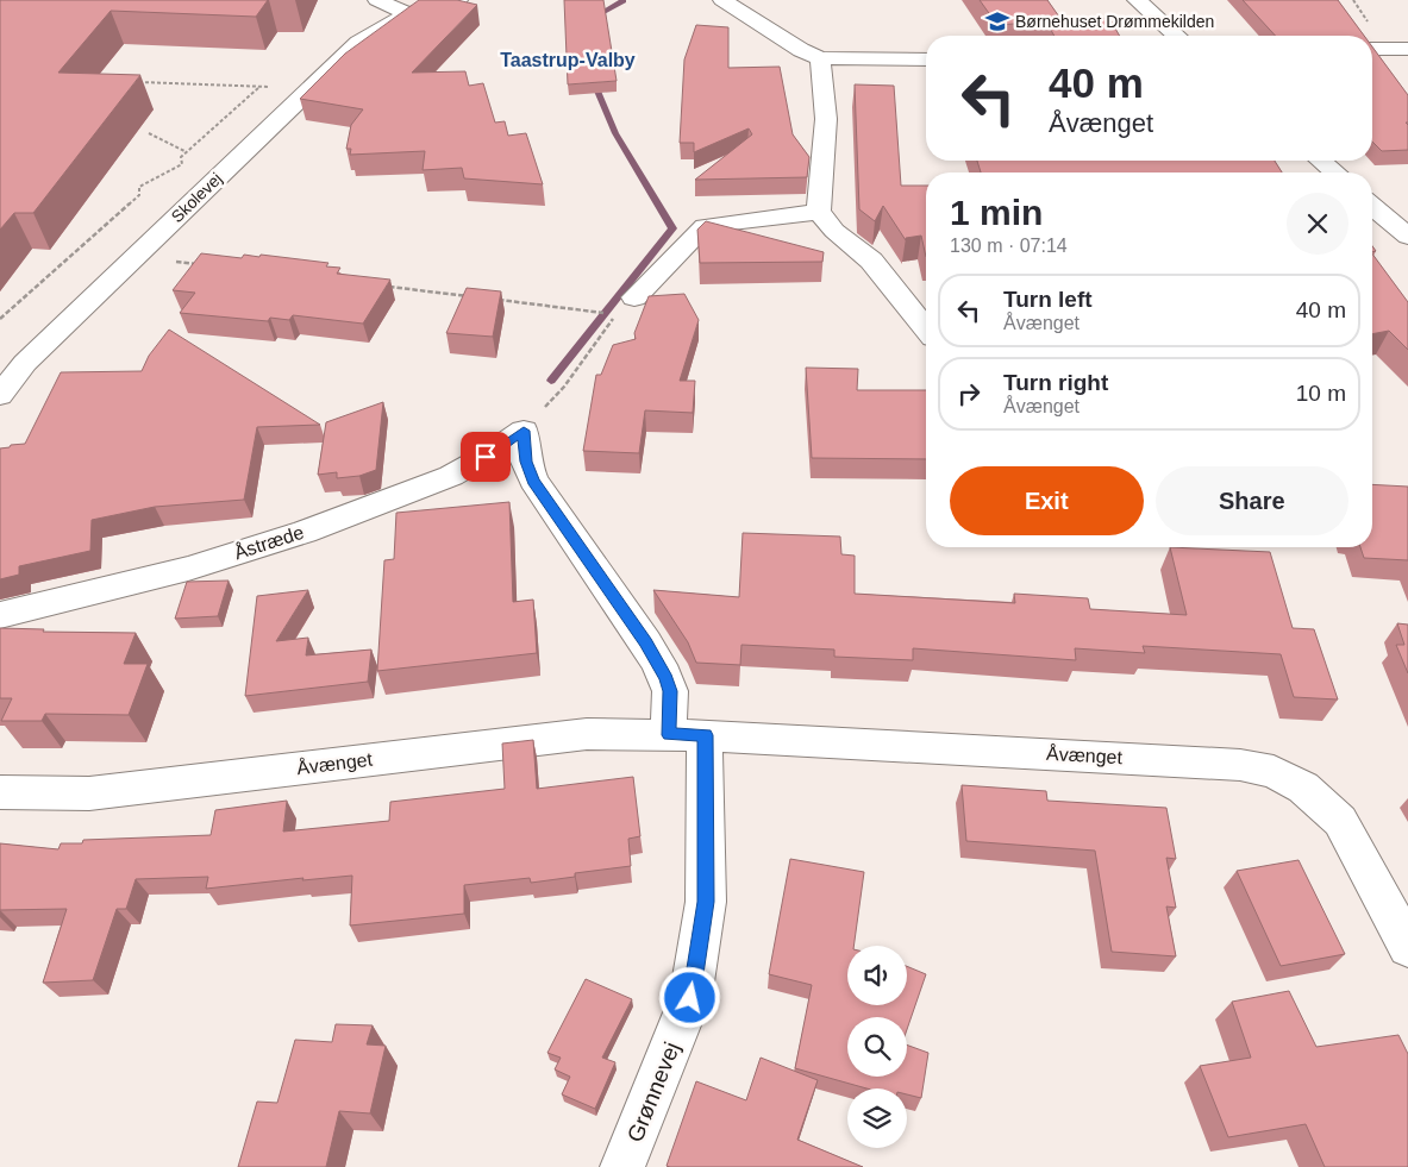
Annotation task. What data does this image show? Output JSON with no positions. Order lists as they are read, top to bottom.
{
  "streets": {
    "street": [
      "Skolevej",
      "Åstræde",
      "Åvænget",
      "Grønnevej"
    ]
  },
  "crossings": [
    ["Åvænget", "Grønnevej"]
  ],
  "districts": ["Taastrup-Valby"],
  "places": {
    "school or university": ["Børnehuset Drømmekilden"]
  },
  "page": {
    "turn": ["40 m", "Åvænget"],
    "heading": ["1 min", "130 m · 07:14"],
    "list": [
      {
        "name": "Turn left",
        "note": "Åvænget",
        "value": "40 m"
      },
      {
        "name": "Turn right",
        "note": "Åvænget",
        "value": "10 m"
      }
    ],
    "buttons": ["Exit", "Share"]
  }
}
